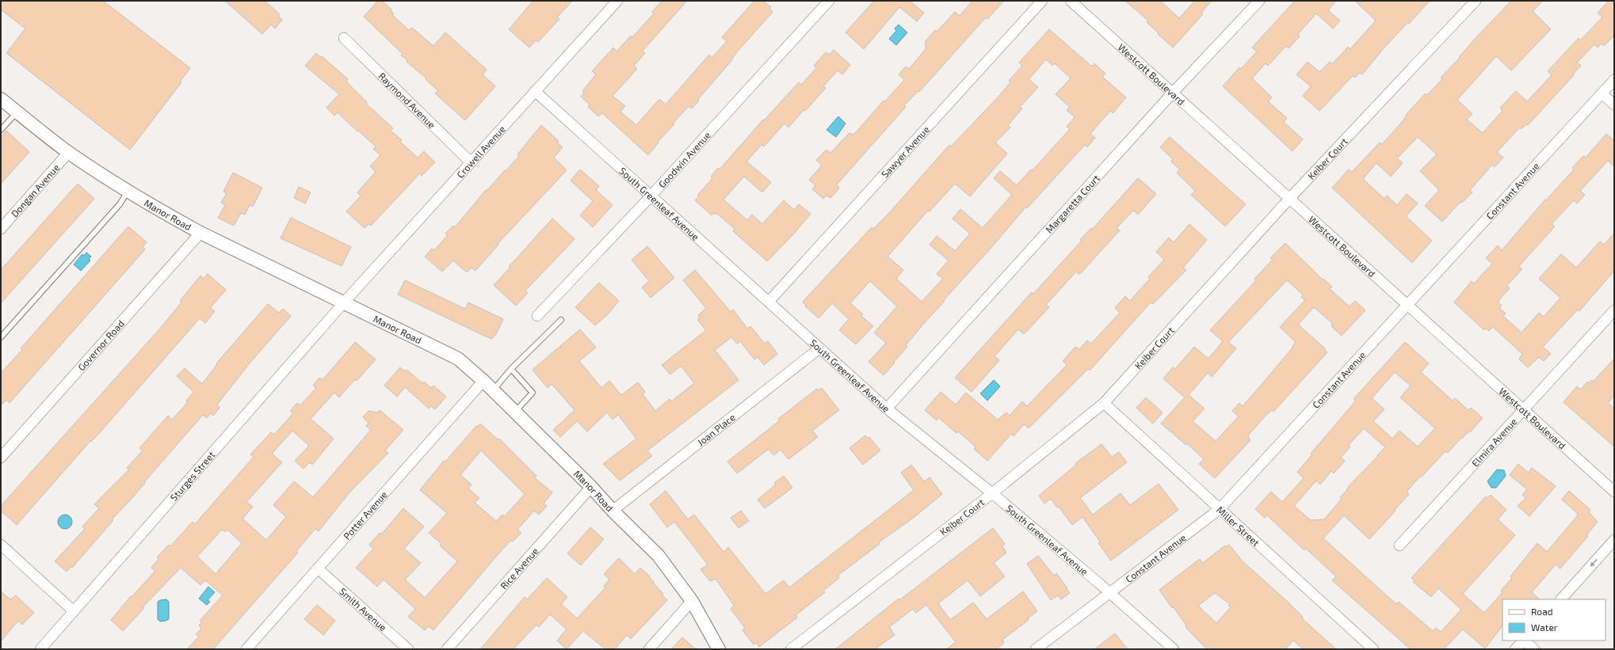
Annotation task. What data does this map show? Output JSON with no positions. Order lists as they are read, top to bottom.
{
  "streets": {
    "street": [
      "Westcott Boulevard",
      "Raymond Avenue",
      "Sawyer Avenue",
      "Crowell Avenue",
      "Keiber Court",
      "Goodwin Avenue",
      "Constant Avenue",
      "Dongan Avenue",
      "South Greenleaf Avenue",
      "Margaretta Court",
      "Manor Road",
      "Governor Road",
      "Joan Place",
      "Elmira Avenue",
      "Sturges Street",
      "Potter Avenue",
      "Miller Street",
      "Rice Avenue",
      "Smith Avenue"
    ]
  },
  "crossings": [
    ["Westcott Boulevard", "Keiber Court"],
    ["Westcott Boulevard", "Constant Avenue"],
    ["Westcott Boulevard", "Margaretta Court"],
    ["Westcott Boulevard", "Elmira Avenue"],
    ["Raymond Avenue", "Crowell Avenue"],
    ["Sawyer Avenue", "South Greenleaf Avenue"],
    ["Crowell Avenue", "South Greenleaf Avenue"],
    ["Crowell Avenue", "Manor Road"],
    ["Crowell Avenue", "Sturges Street"],
    ["Keiber Court", "South Greenleaf Avenue"],
    ["Keiber Court", "Miller Street"],
    ["Goodwin Avenue", "South Greenleaf Avenue"],
    ["Constant Avenue", "South Greenleaf Avenue"],
    ["Constant Avenue", "Miller Street"],
    ["Dongan Avenue", "Manor Road"],
    ["South Greenleaf Avenue", "Margaretta Court"],
    ["South Greenleaf Avenue", "Joan Place"],
    ["Manor Road", "Governor Road"],
    ["Manor Road", "Joan Place"],
    ["Manor Road", "Sturges Street"],
    ["Manor Road", "Potter Avenue"],
    ["Manor Road", "Rice Avenue"],
    ["Potter Avenue", "Smith Avenue"]
  ],
  "legend": ["Road", "Water"]
}
